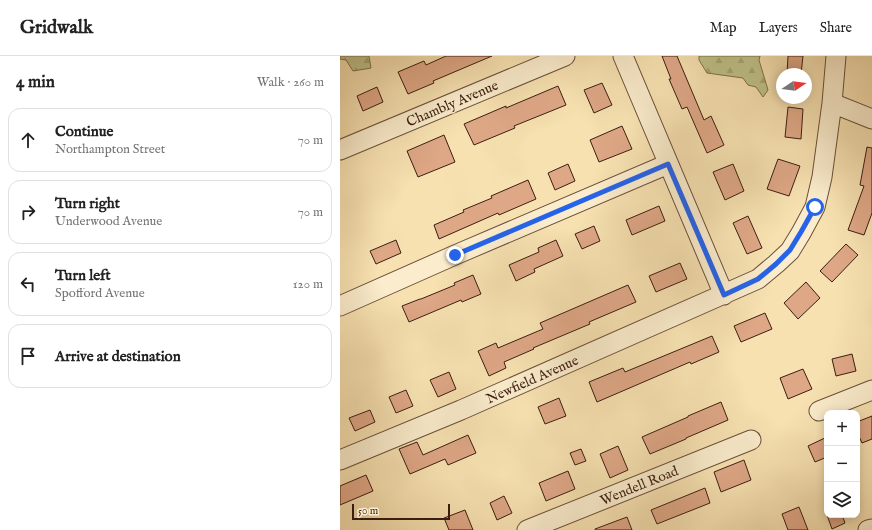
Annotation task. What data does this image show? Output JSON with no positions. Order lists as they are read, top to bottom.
{
  "streets": {
    "street": ["Chambly Avenue", "Newfield Avenue", "Wendell Road"]
  },
  "scale_bar": "50 m",
  "north": "right",
  "page": {
    "header": "Gridwalk",
    "nav": ["Map", "Layers", "Share"],
    "heading": ["4 min", "Walk · 260 m"],
    "list": [
      ["Continue", "Northampton Street", "70 m"],
      ["Turn right", "Underwood Avenue", "70 m"],
      ["Turn left", "Spofford Avenue", "120 m"],
      "Arrive at destination"
    ],
    "map_buttons": ["+", "−"],
    "scale": "50 m"
  }
}
